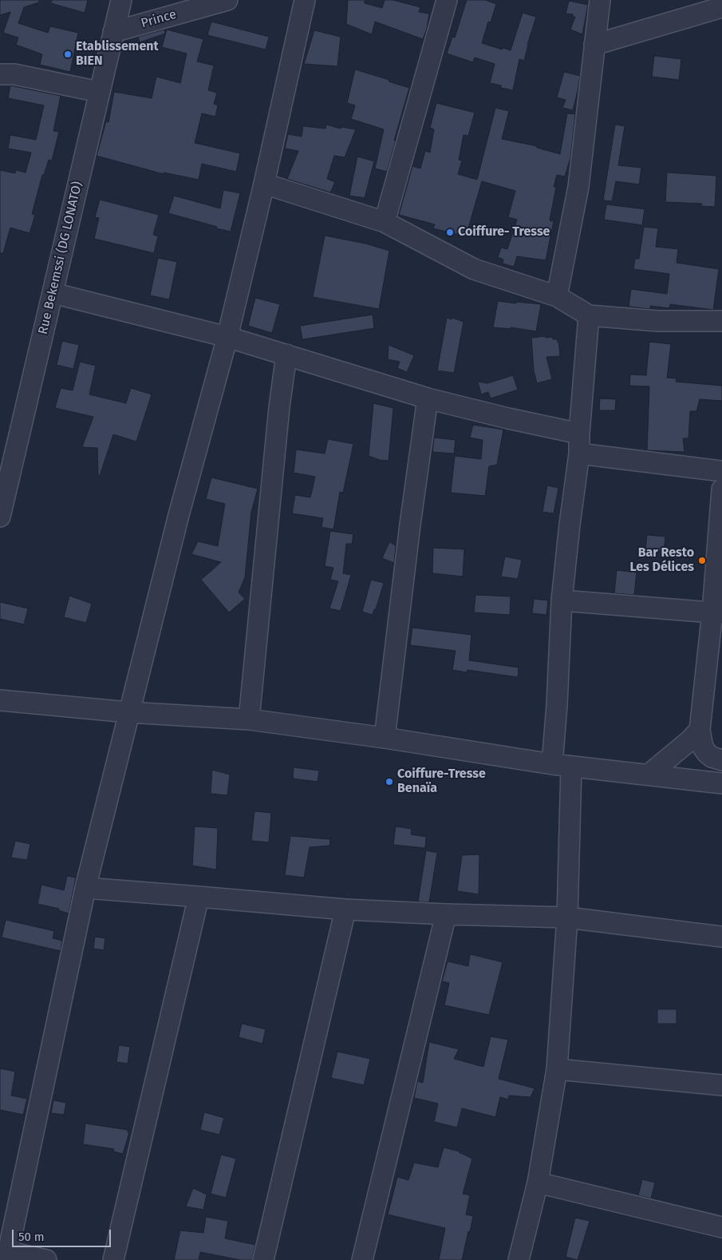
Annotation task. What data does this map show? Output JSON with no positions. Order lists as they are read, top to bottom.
{
  "streets": {
    "street": ["Prince", "Rue Bekemssi (DG LONATO)"]
  },
  "crossings": [
    ["Prince", "Rue Bekemssi (DG LONATO)"]
  ],
  "places": [
    "Etablissement BIEN",
    "Coiffure- Tresse",
    "Bar Resto Les Délices",
    "Coiffure-Tresse Benaïa"
  ],
  "scale_bar": "50 m"
}
